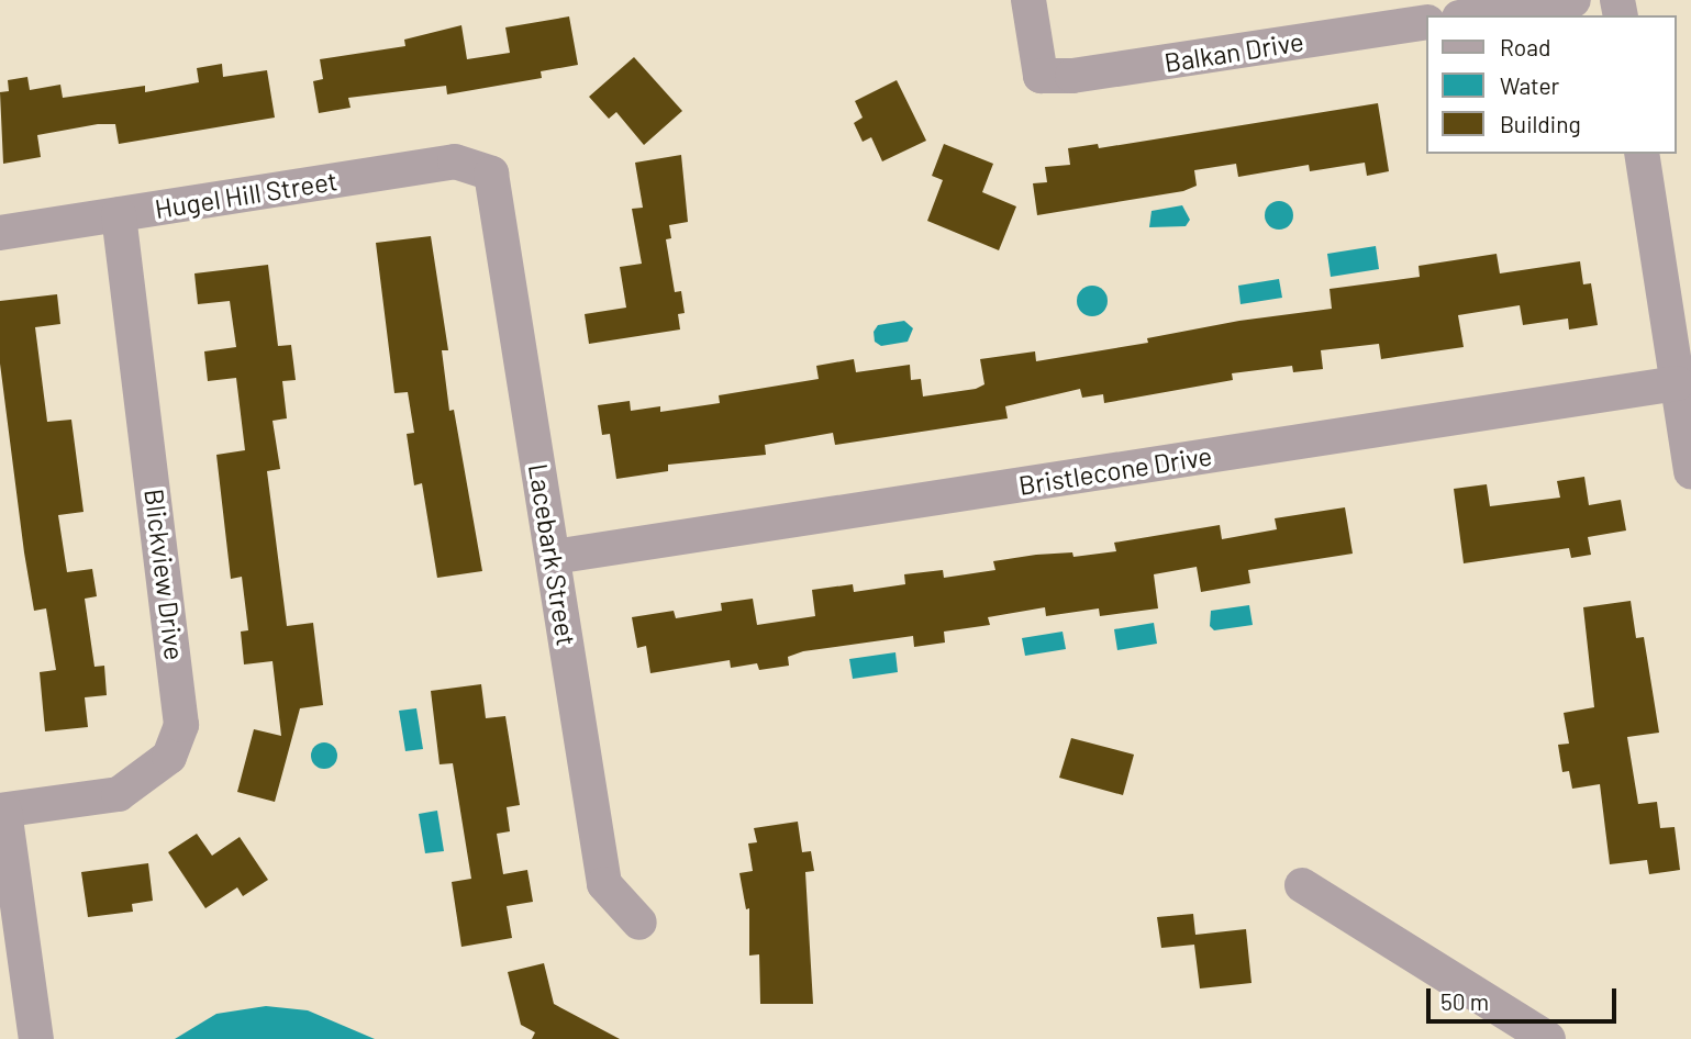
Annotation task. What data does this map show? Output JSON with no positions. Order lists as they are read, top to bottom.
{
  "streets": {
    "street": [
      "Balkan Drive",
      "Hugel Hill Street",
      "Bristlecone Drive",
      "Lacebark Street",
      "Blickview Drive"
    ]
  },
  "crossings": [
    ["Hugel Hill Street", "Lacebark Street"],
    ["Hugel Hill Street", "Blickview Drive"],
    ["Bristlecone Drive", "Lacebark Street"]
  ],
  "legend": ["Road", "Water", "Building"],
  "scale_bar": "50 m"
}
